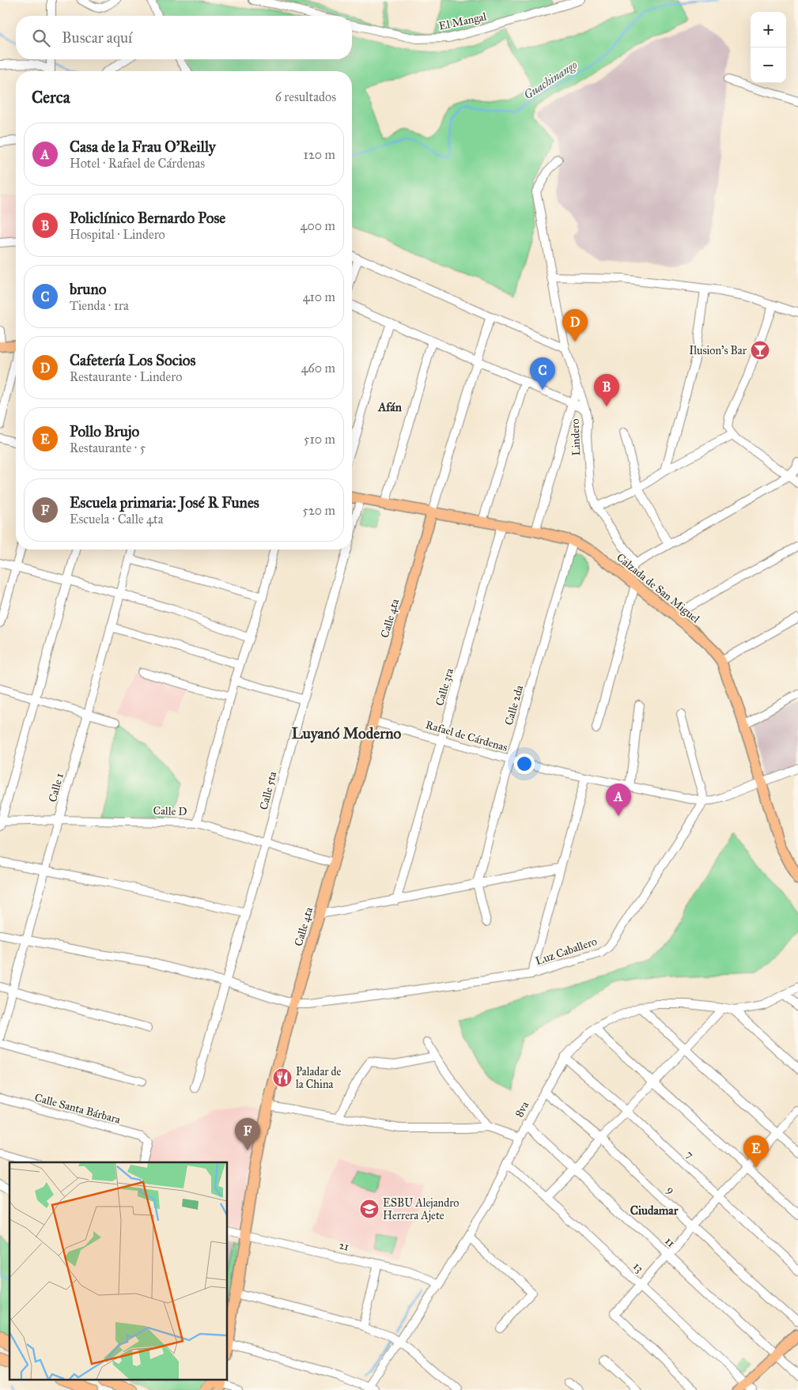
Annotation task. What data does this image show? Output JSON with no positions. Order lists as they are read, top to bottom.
{
  "streets": {
    "main road": ["Calzada de San Miguel", "Calle 4ta"],
    "street": [
      "El Mangal",
      "Lindero",
      "Calle 3ra",
      "Calle 2da",
      "Rafael de Cárdenas",
      "Calle 1",
      "Calle 5ta",
      "Calle D",
      "Luz Caballero",
      "Calle Santa Bárbara",
      "8va",
      "7",
      "9",
      "11",
      "21",
      "13"
    ]
  },
  "crossings": [
    ["Calzada de San Miguel", "Calle 4ta"],
    ["Calzada de San Miguel", "Calle 3ra"],
    ["Calzada de San Miguel", "Calle 2da"],
    ["Calzada de San Miguel", "Rafael de Cárdenas"],
    ["Calzada de San Miguel", "Calle 5ta"],
    ["Calle 4ta", "Rafael de Cárdenas"],
    ["Calle 4ta", "Calle D"],
    ["Calle 4ta", "Luz Caballero"],
    ["Calle 4ta", "21"],
    ["Calle 3ra", "Rafael de Cárdenas"],
    ["Calle 2da", "Rafael de Cárdenas"],
    ["Rafael de Cárdenas", "Luz Caballero"],
    ["Calle 1", "Calle D"],
    ["Calle 1", "Luz Caballero"],
    ["Calle 5ta", "Calle D"],
    ["Calle 5ta", "Luz Caballero"],
    ["8va", "7"],
    ["8va", "9"],
    ["8va", "11"],
    ["8va", "21"],
    ["8va", "13"]
  ],
  "districts": ["Afán", "Luyanó Moderno", "Ciudamar"],
  "water": ["Guachinango"],
  "places": {
    "bar": ["Ilusion's Bar"],
    "restaurant": ["Paladar de la China"],
    "school or university": ["ESBU Alejandro Herrera Ajete"]
  },
  "page": {
    "map_buttons": ["+", "−"],
    "search": "Buscar aquí",
    "heading": ["Cerca", "6 resultados"],
    "list": [
      {
        "mark": "A",
        "name": "Casa de la Frau O'Reilly",
        "note": "Hotel · Rafael de Cárdenas",
        "value": "120 m"
      },
      {
        "mark": "B",
        "name": "Policlínico Bernardo Pose",
        "note": "Hospital · Lindero",
        "value": "400 m"
      },
      {
        "mark": "C",
        "name": "bruno",
        "note": "Tienda · 1ra",
        "value": "410 m"
      },
      {
        "mark": "D",
        "name": "Cafetería Los Socios",
        "note": "Restaurante · Lindero",
        "value": "460 m"
      },
      {
        "mark": "E",
        "name": "Pollo Brujo",
        "note": "Restaurante · 5",
        "value": "510 m"
      },
      {
        "mark": "F",
        "name": "Escuela primaria: José R Funes",
        "note": "Escuela · Calle 4ta",
        "value": "520 m"
      }
    ],
    "pins": [
      "D",
      "C",
      "B",
      "A",
      "F",
      "E"
    ]
  }
}
